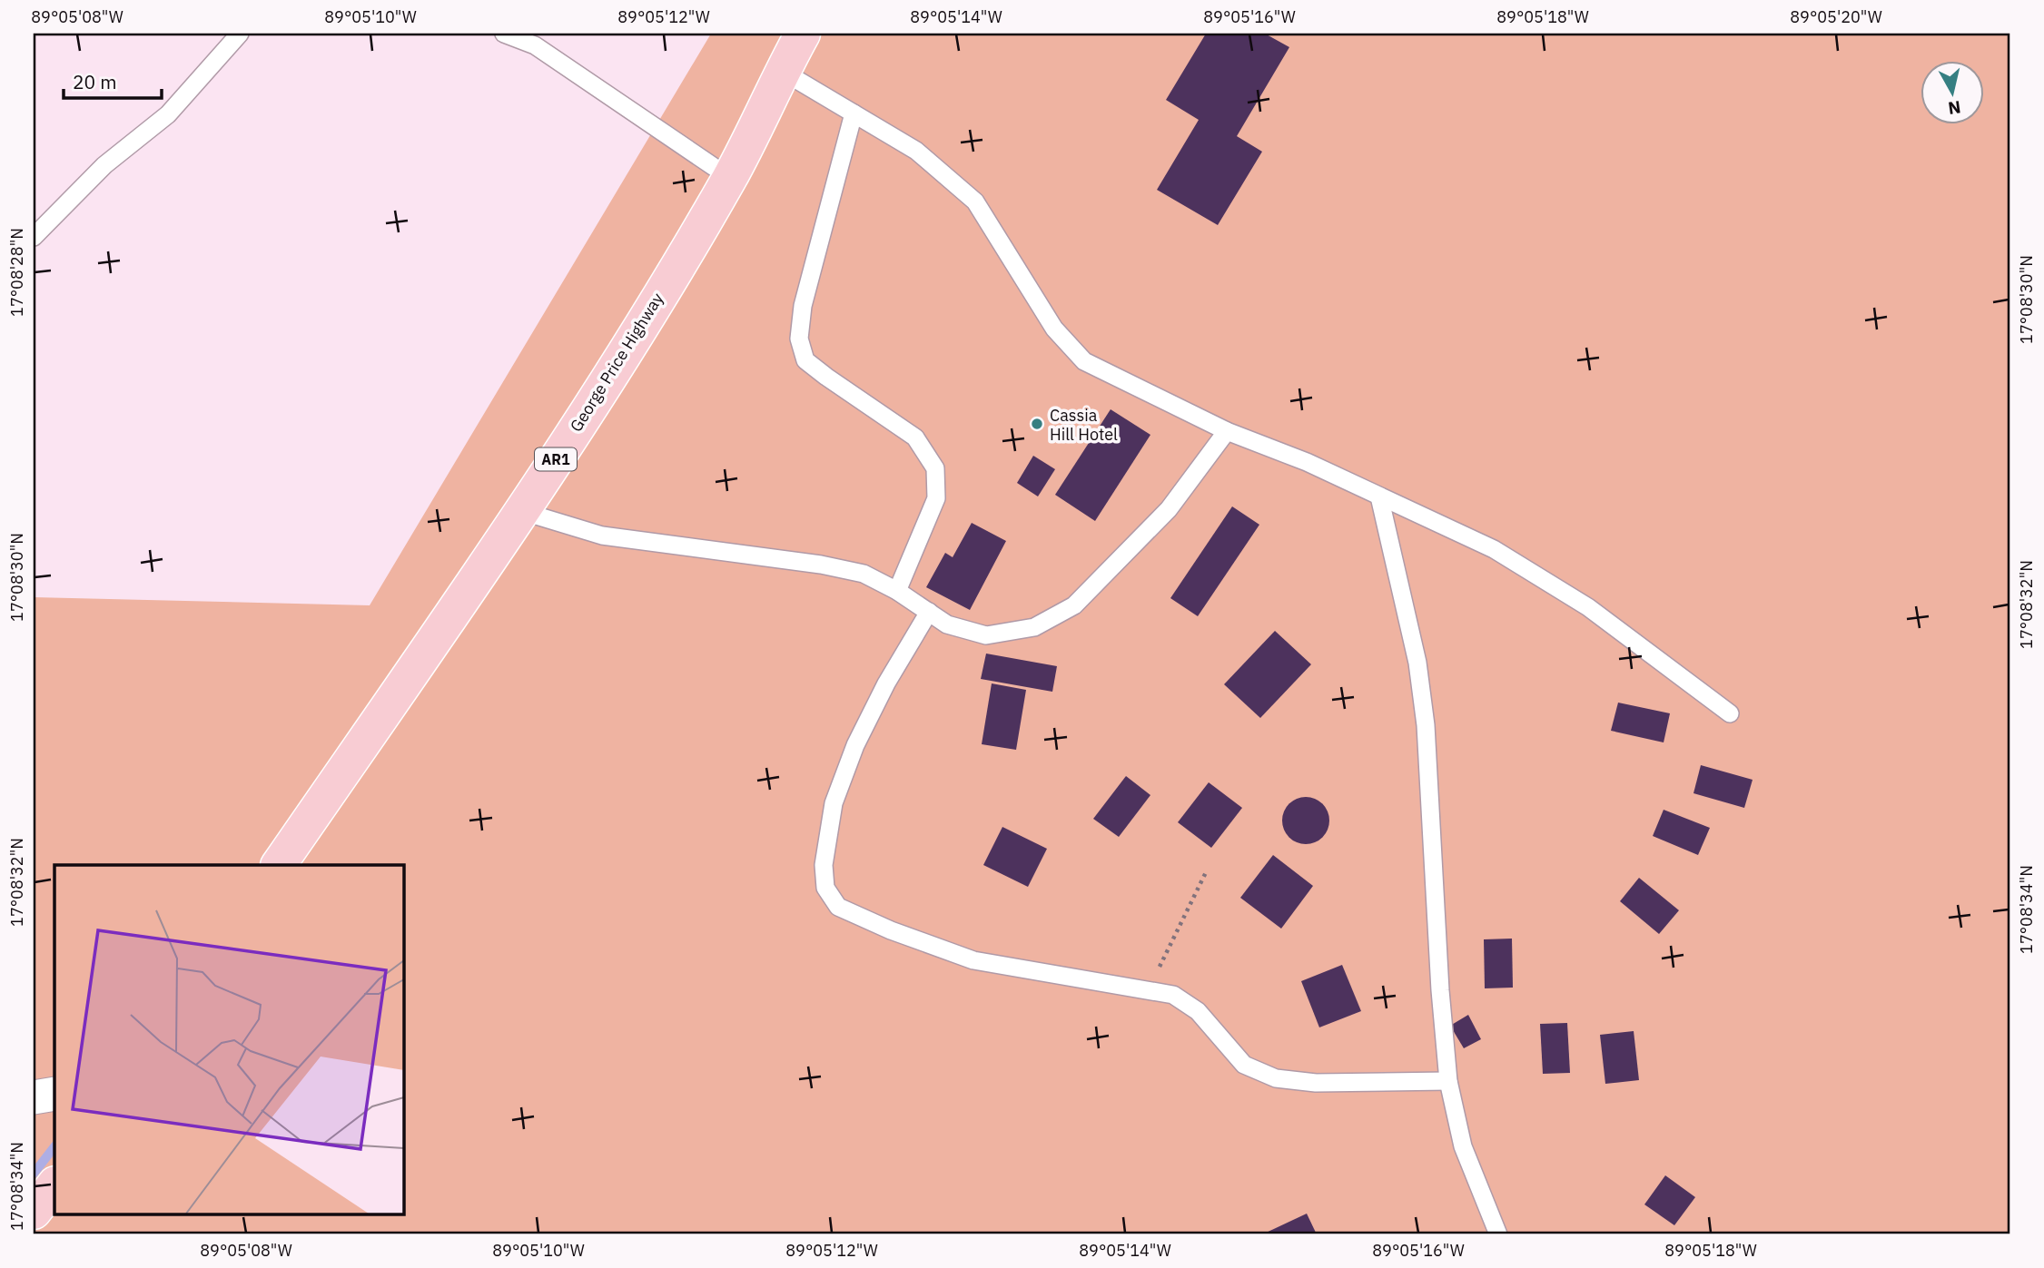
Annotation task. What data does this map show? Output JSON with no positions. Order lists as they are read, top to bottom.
{
  "streets": {
    "highway": ["George Price Highway", "AR1"]
  },
  "places": ["Cassia Hill Hotel"],
  "scale_bar": "20 m",
  "north": "bottom",
  "coordinates": [
    "89°05'08\"W",
    "89°05'10\"W",
    "89°05'12\"W",
    "89°05'14\"W",
    "89°05'16\"W",
    "89°05'18\"W",
    "89°05'20\"W",
    "17°08'28\"N",
    "17°08'30\"N",
    "17°08'32\"N",
    "17°08'34\"N"
  ]
}
